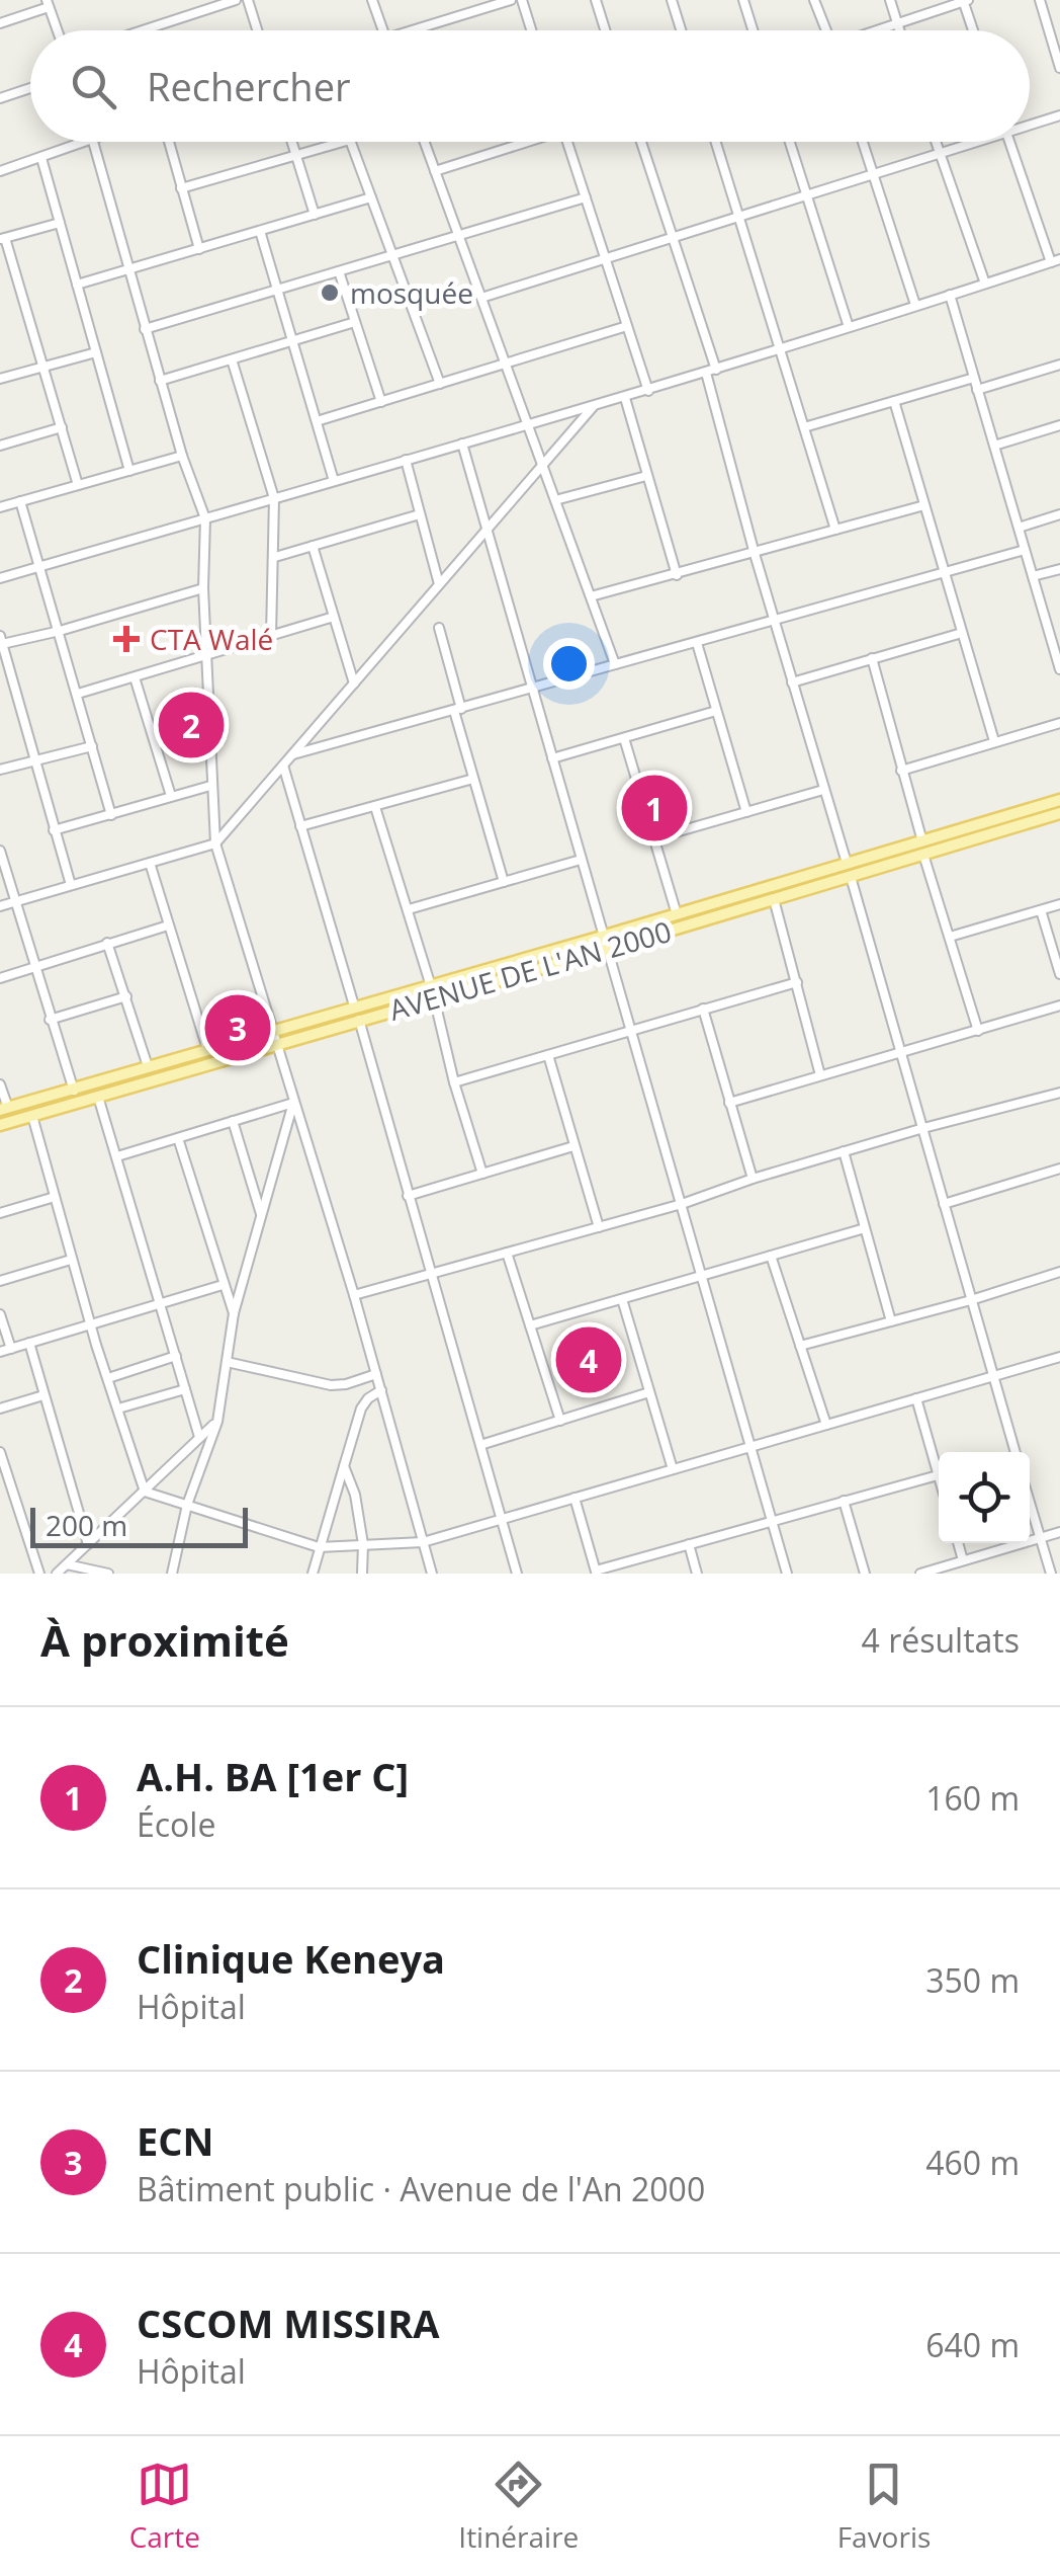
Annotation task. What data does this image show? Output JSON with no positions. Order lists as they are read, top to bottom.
{
  "streets": {
    "main road": ["AVENUE DE L'AN 2000"]
  },
  "places": {
    "other": ["mosquée"],
    "health": ["CTA Walé"]
  },
  "scale_bar": "200 m",
  "page": {
    "search": "Rechercher",
    "pins": [
      "2",
      "1",
      "3",
      "4"
    ],
    "scale": "200 m",
    "heading": ["À proximité", "4 résultats"],
    "list": [
      {
        "mark": "1",
        "name": "A.H. BA [1er C]",
        "note": "École",
        "value": "160 m"
      },
      {
        "mark": "2",
        "name": "Clinique Keneya",
        "note": "Hôpital",
        "value": "350 m"
      },
      {
        "mark": "3",
        "name": "ECN",
        "note": "Bâtiment public · Avenue de l'An 2000",
        "value": "460 m"
      },
      {
        "mark": "4",
        "name": "CSCOM MISSIRA",
        "note": "Hôpital",
        "value": "640 m"
      }
    ],
    "nav": ["Carte", "Itinéraire", "Favoris"]
  }
}
